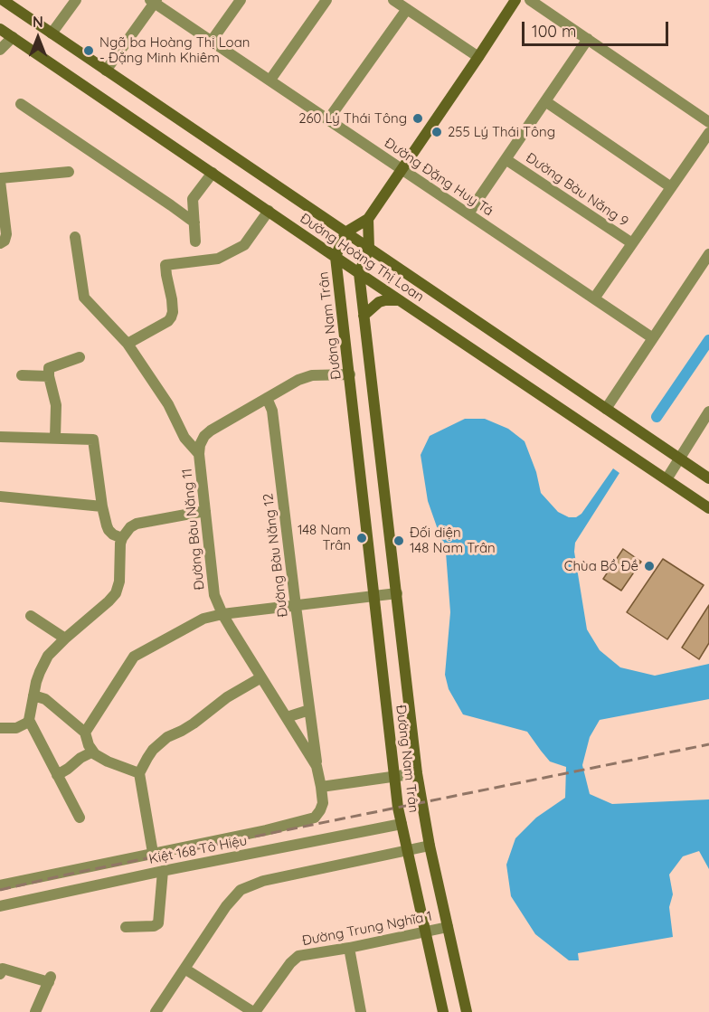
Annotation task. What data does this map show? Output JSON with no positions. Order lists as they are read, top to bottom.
{
  "streets": {
    "street": [
      "Đường Đặng Huy Tá",
      "Đường Bàu Năng 9",
      "Đường Hoàng Thị Loan",
      "Đường Nam Trân",
      "Đường Bàu Năng 11",
      "Đường Bàu Năng 12",
      "Kiệt 168 Tô Hiệu",
      "Đường Trung Nghĩa 1"
    ]
  },
  "crossings": [
    ["Đường Hoàng Thị Loan", "Đường Nam Trân"],
    ["Đường Nam Trân", "Đường Bàu Năng 11"],
    ["Đường Nam Trân", "Kiệt 168 Tô Hiệu"],
    ["Đường Nam Trân", "Đường Trung Nghĩa 1"],
    ["Đường Bàu Năng 11", "Đường Bàu Năng 12"]
  ],
  "places": [
    "Ngã ba Hoàng Thị Loan - Đặng Minh Khiêm",
    "260 Lý Thái Tông",
    "255 Lý Thái Tông",
    "148 Nam Trân",
    "Đối diện 148 Nam Trân",
    "Chùa Bồ Đề"
  ],
  "scale_bar": "100 m",
  "north": "top"
}
